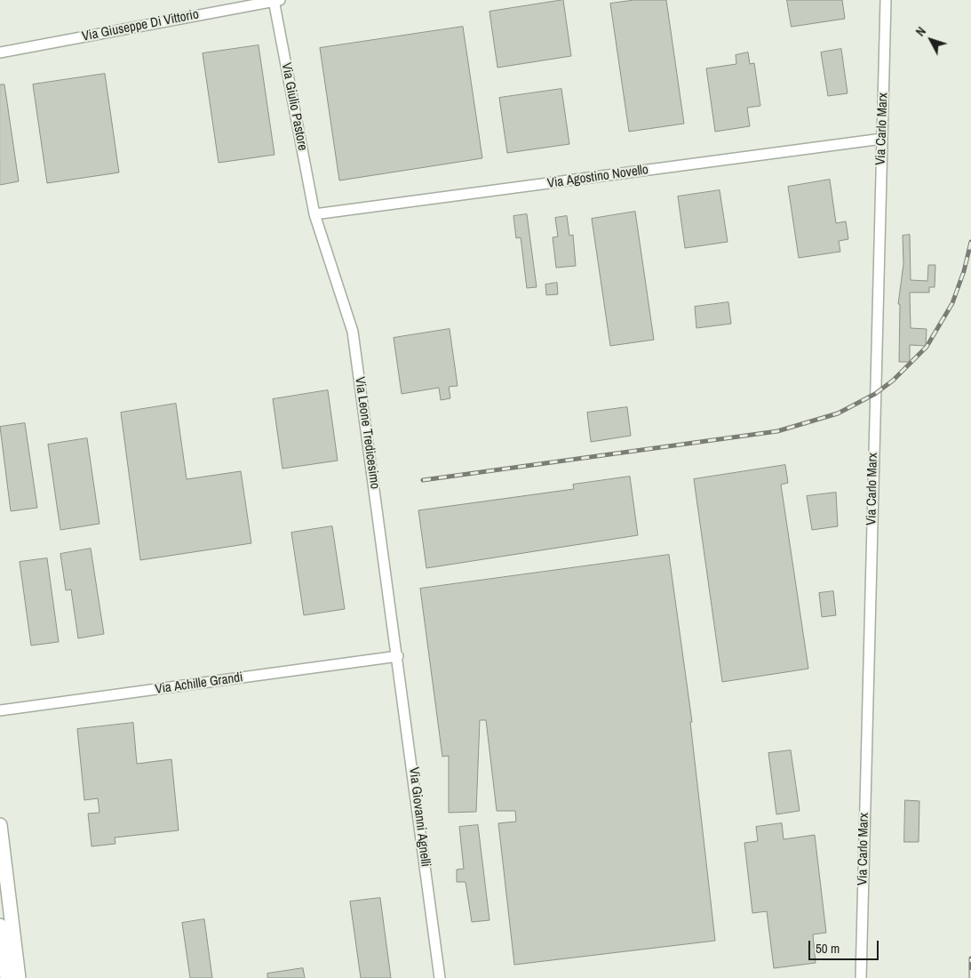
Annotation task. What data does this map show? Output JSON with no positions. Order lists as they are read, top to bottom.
{
  "streets": {
    "street": [
      "Via Giuseppe Di Vittorio",
      "Via Giulio Pastore",
      "Via Carlo Marx",
      "Via Agostino Novello",
      "Via Leone Tredicesimo",
      "Via Achille Grandi",
      "Via Giovanni Agnelli"
    ]
  },
  "crossings": [
    ["Via Giuseppe Di Vittorio", "Via Giulio Pastore"],
    ["Via Giulio Pastore", "Via Agostino Novello"],
    ["Via Giulio Pastore", "Via Leone Tredicesimo"],
    ["Via Carlo Marx", "Via Agostino Novello"],
    ["Via Agostino Novello", "Via Leone Tredicesimo"],
    ["Via Leone Tredicesimo", "Via Achille Grandi"],
    ["Via Leone Tredicesimo", "Via Giovanni Agnelli"],
    ["Via Achille Grandi", "Via Giovanni Agnelli"]
  ],
  "scale_bar": "50 m",
  "north": "top left"
}
